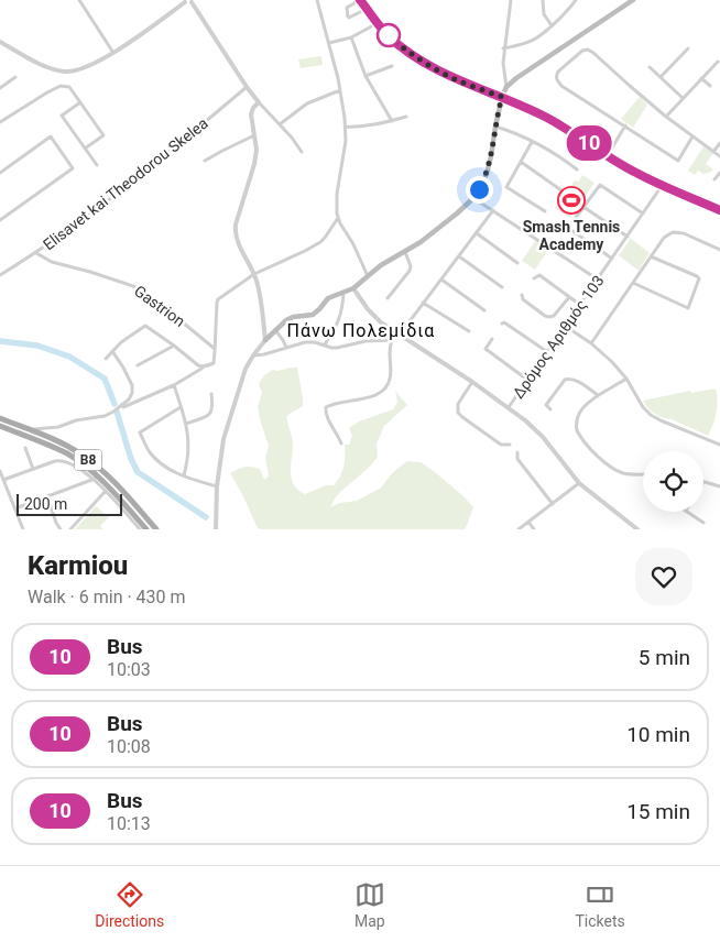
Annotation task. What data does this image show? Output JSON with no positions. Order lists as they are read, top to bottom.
{
  "streets": {
    "main road": ["B8"],
    "street": ["Elisavet kai Theodorou Skelea", "Gastrion", "Δρόμος Αριθμός 103"]
  },
  "crossings": [
    ["Elisavet kai Theodorou Skelea", "Gastrion"]
  ],
  "districts": ["Πάνω Πολεμίδια"],
  "places": {
    "sports": ["Smash Tennis Academy"]
  },
  "lines": ["bus line 10"],
  "scale_bar": "200 m",
  "page": {
    "on_map": "10",
    "scale": "200 m",
    "heading": ["Karmiou", "Walk · 6 min · 430 m"],
    "list": [
      {
        "mark": "10",
        "name": "Bus",
        "note": "10:03",
        "value": "5 min"
      },
      {
        "mark": "10",
        "name": "Bus",
        "note": "10:08",
        "value": "10 min"
      },
      {
        "mark": "10",
        "name": "Bus",
        "note": "10:13",
        "value": "15 min"
      }
    ],
    "tabs": ["Directions", "Map", "Tickets"]
  }
}
